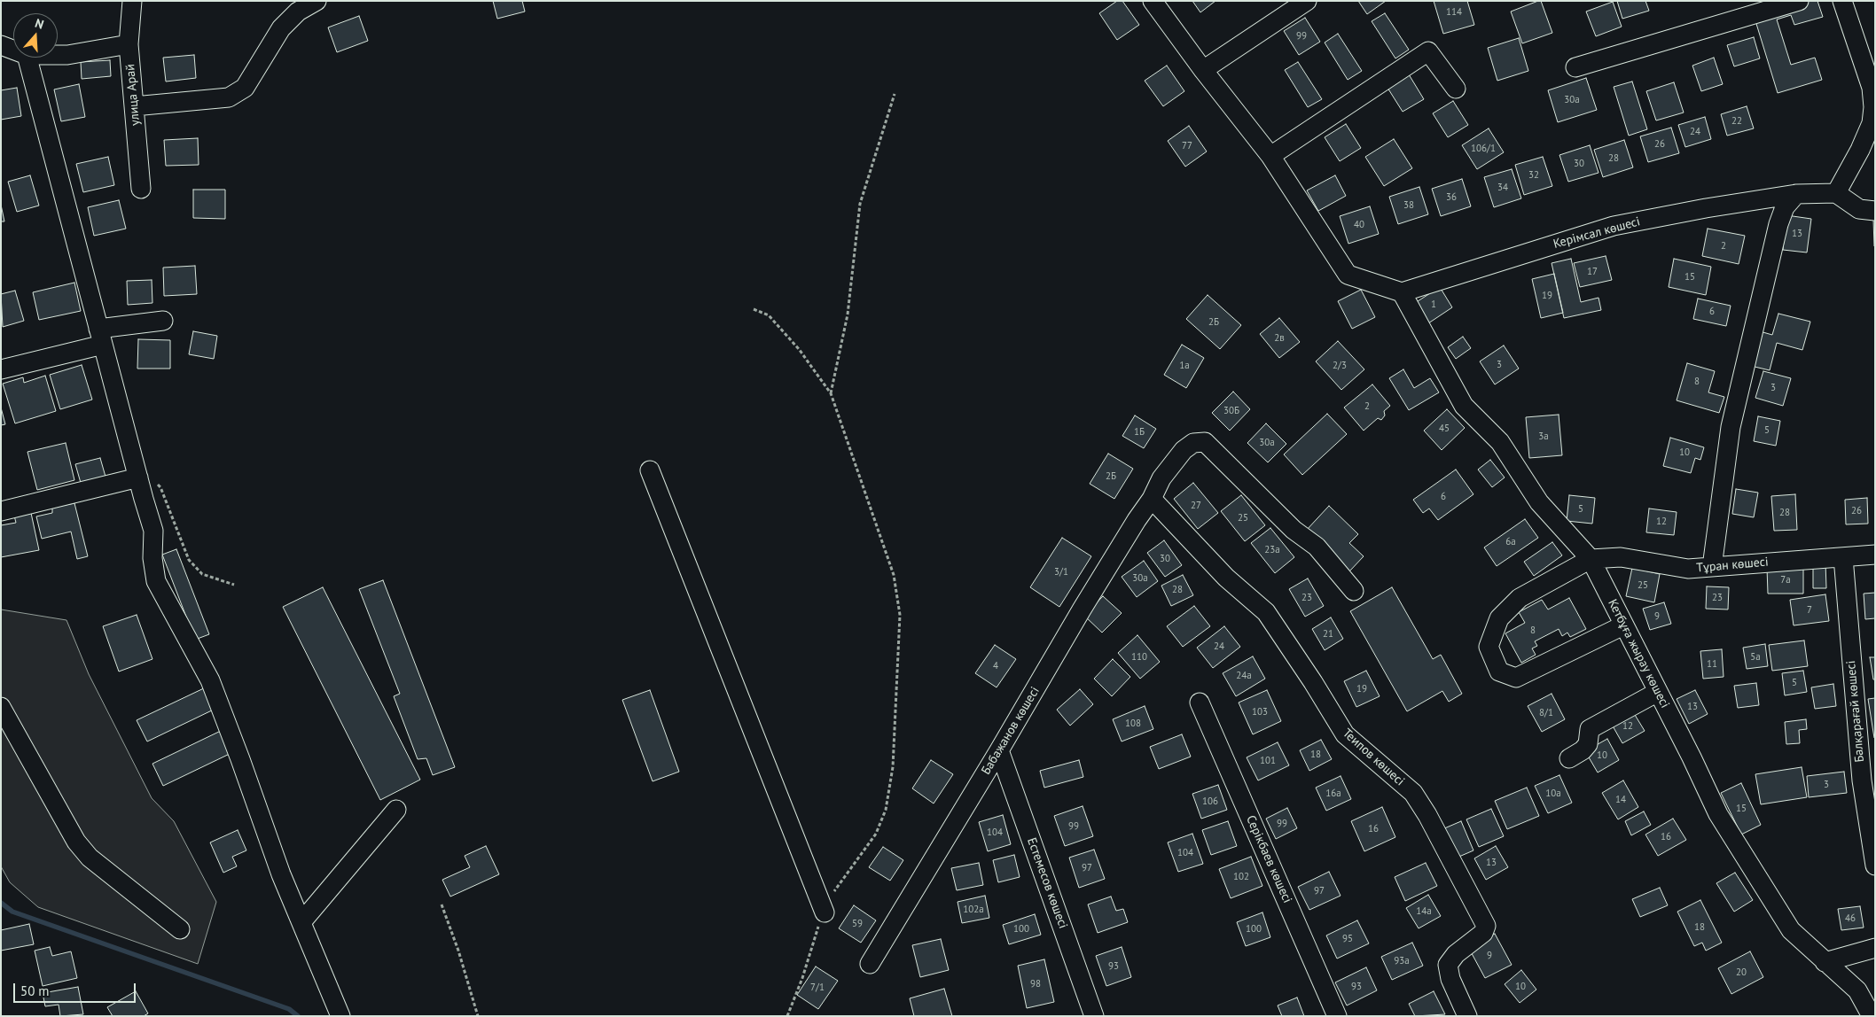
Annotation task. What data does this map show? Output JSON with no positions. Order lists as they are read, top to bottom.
{
  "streets": {
    "street": [
      "улица Арай",
      "Керімсал көшесі",
      "Тұран көшесі",
      "Кетбұға жырау көшесі",
      "Балқарағай көшесі",
      "Бабажанов көшесі",
      "Теипов көшесі",
      "Серікбаев көшесі",
      "Естемесов көшесі"
    ]
  },
  "crossings": [
    ["Керімсал көшесі", "Кетбұға жырау көшесі"],
    ["Тұран көшесі", "Кетбұға жырау көшесі"],
    ["Тұран көшесі", "Балқарағай көшесі"],
    ["Бабажанов көшесі", "Теипов көшесі"],
    ["Бабажанов көшесі", "Естемесов көшесі"]
  ],
  "house_numbers": [
    "114",
    "99",
    "30а",
    "22",
    "24",
    "26",
    "77",
    "106/1",
    "28",
    "30",
    "32",
    "34",
    "36",
    "38",
    "40",
    "13",
    "2",
    "17",
    "15",
    "19",
    "1",
    "6",
    "2Б",
    "2в",
    "3",
    "1а",
    "2/3",
    "8",
    "3",
    "2",
    "30Б",
    "45",
    "5",
    "1Б",
    "3а",
    "30а",
    "10",
    "2Б",
    "6",
    "27",
    "5",
    "26",
    "28",
    "25",
    "12",
    "6а",
    "23а",
    "30",
    "3/1",
    "30а",
    "7а",
    "25",
    "28",
    "23",
    "23",
    "7",
    "9",
    "8",
    "21",
    "24",
    "110",
    "5а",
    "11",
    "4",
    "24а",
    "5",
    "19",
    "13",
    "103",
    "8/1",
    "108",
    "12",
    "18",
    "10",
    "101",
    "3",
    "16а",
    "10а",
    "14",
    "106",
    "15",
    "99",
    "99",
    "16",
    "104",
    "16",
    "104",
    "13",
    "97",
    "102",
    "97",
    "102а",
    "14а",
    "46",
    "59",
    "18",
    "100",
    "100",
    "95",
    "9",
    "93а",
    "93",
    "20",
    "98",
    "93",
    "10",
    "7/1"
  ],
  "scale_bar": "50 m",
  "north": "top"
}
